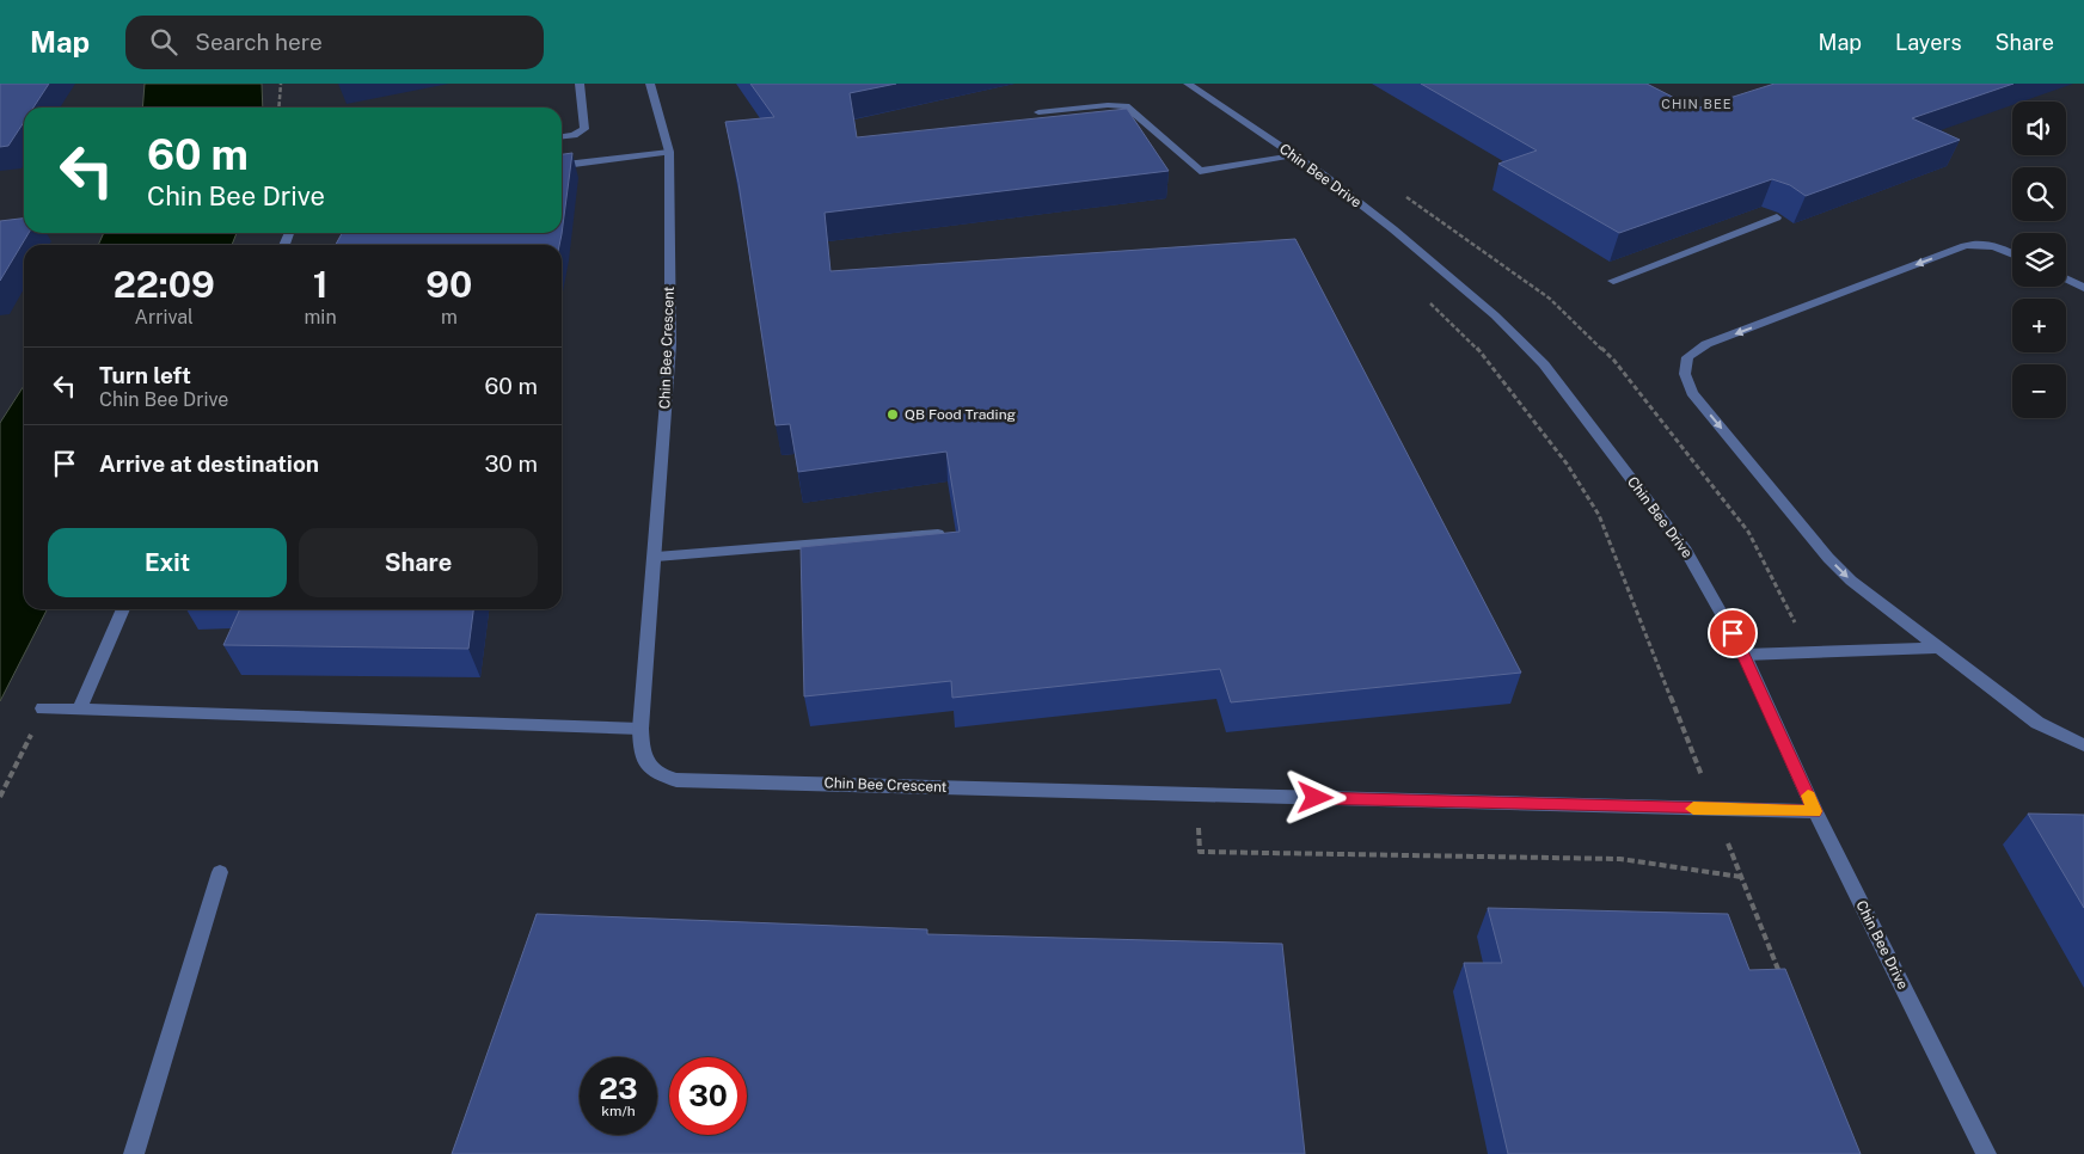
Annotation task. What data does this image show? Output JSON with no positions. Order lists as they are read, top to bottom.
{
  "streets": {
    "street": ["Chin Bee Drive", "Chin Bee Crescent"]
  },
  "crossings": [
    ["Chin Bee Drive", "Chin Bee Crescent"]
  ],
  "districts": ["CHIN BEE"],
  "places": ["QB Food Trading"],
  "page": {
    "header": "Map",
    "search": "Search here",
    "nav": ["Map", "Layers", "Share"],
    "map_buttons": ["+", "−"],
    "turn": ["60 m", "Chin Bee Drive"],
    "eta": [
      "22:09",
      "Arrival",
      "1",
      "min",
      "90",
      "m"
    ],
    "list": [
      {
        "name": "Turn left",
        "note": "Chin Bee Drive",
        "value": "60 m"
      },
      {
        "name": "Arrive at destination",
        "value": "30 m"
      }
    ],
    "buttons": ["Exit", "Share"],
    "speed": "23 km/h",
    "limit": "30"
  }
}
